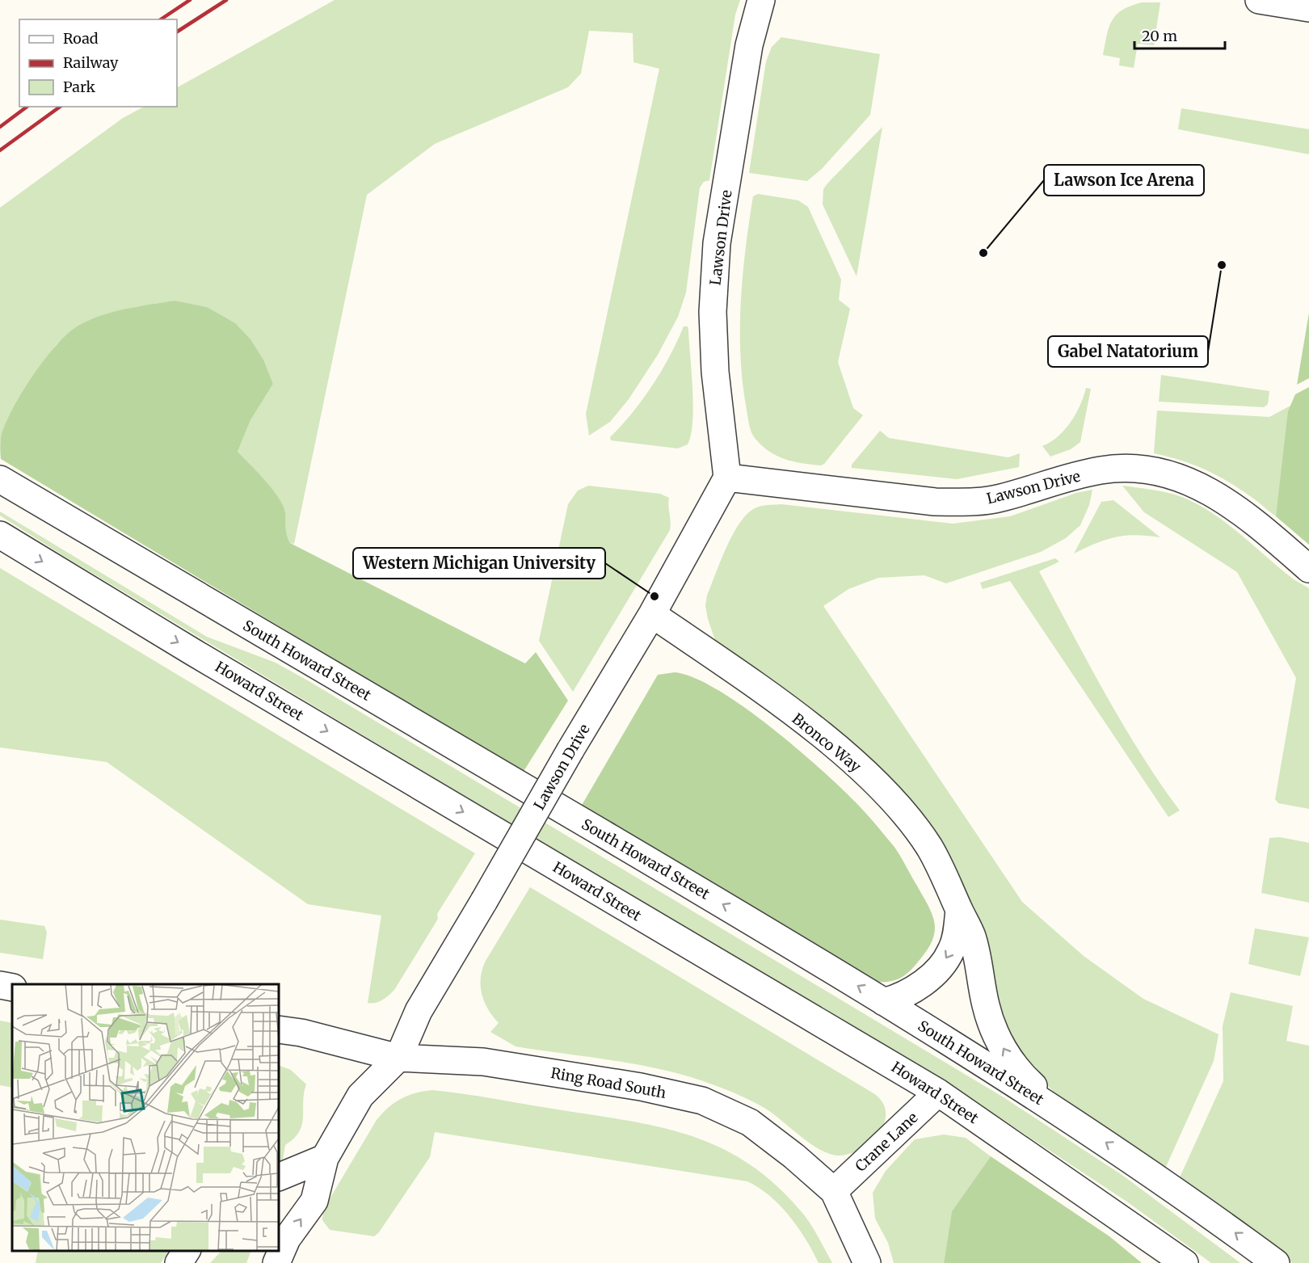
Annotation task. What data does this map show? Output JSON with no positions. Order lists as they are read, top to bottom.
{
  "streets": {
    "street": [
      "Lawson Drive",
      "South Howard Street",
      "Howard Street",
      "Bronco Way",
      "Ring Road South",
      "Crane Lane"
    ]
  },
  "crossings": [
    ["Lawson Drive", "Bronco Way"],
    ["Lawson Drive", "Ring Road South"],
    ["South Howard Street", "Bronco Way"],
    ["Howard Street", "Crane Lane"],
    ["Ring Road South", "Crane Lane"]
  ],
  "one_way": ["South Howard Street", "Howard Street", "Bronco Way"],
  "places": ["Lawson Ice Arena", "Gabel Natatorium", "Western Michigan University"],
  "legend": ["Road", "Railway", "Park"],
  "scale_bar": "20 m"
}
